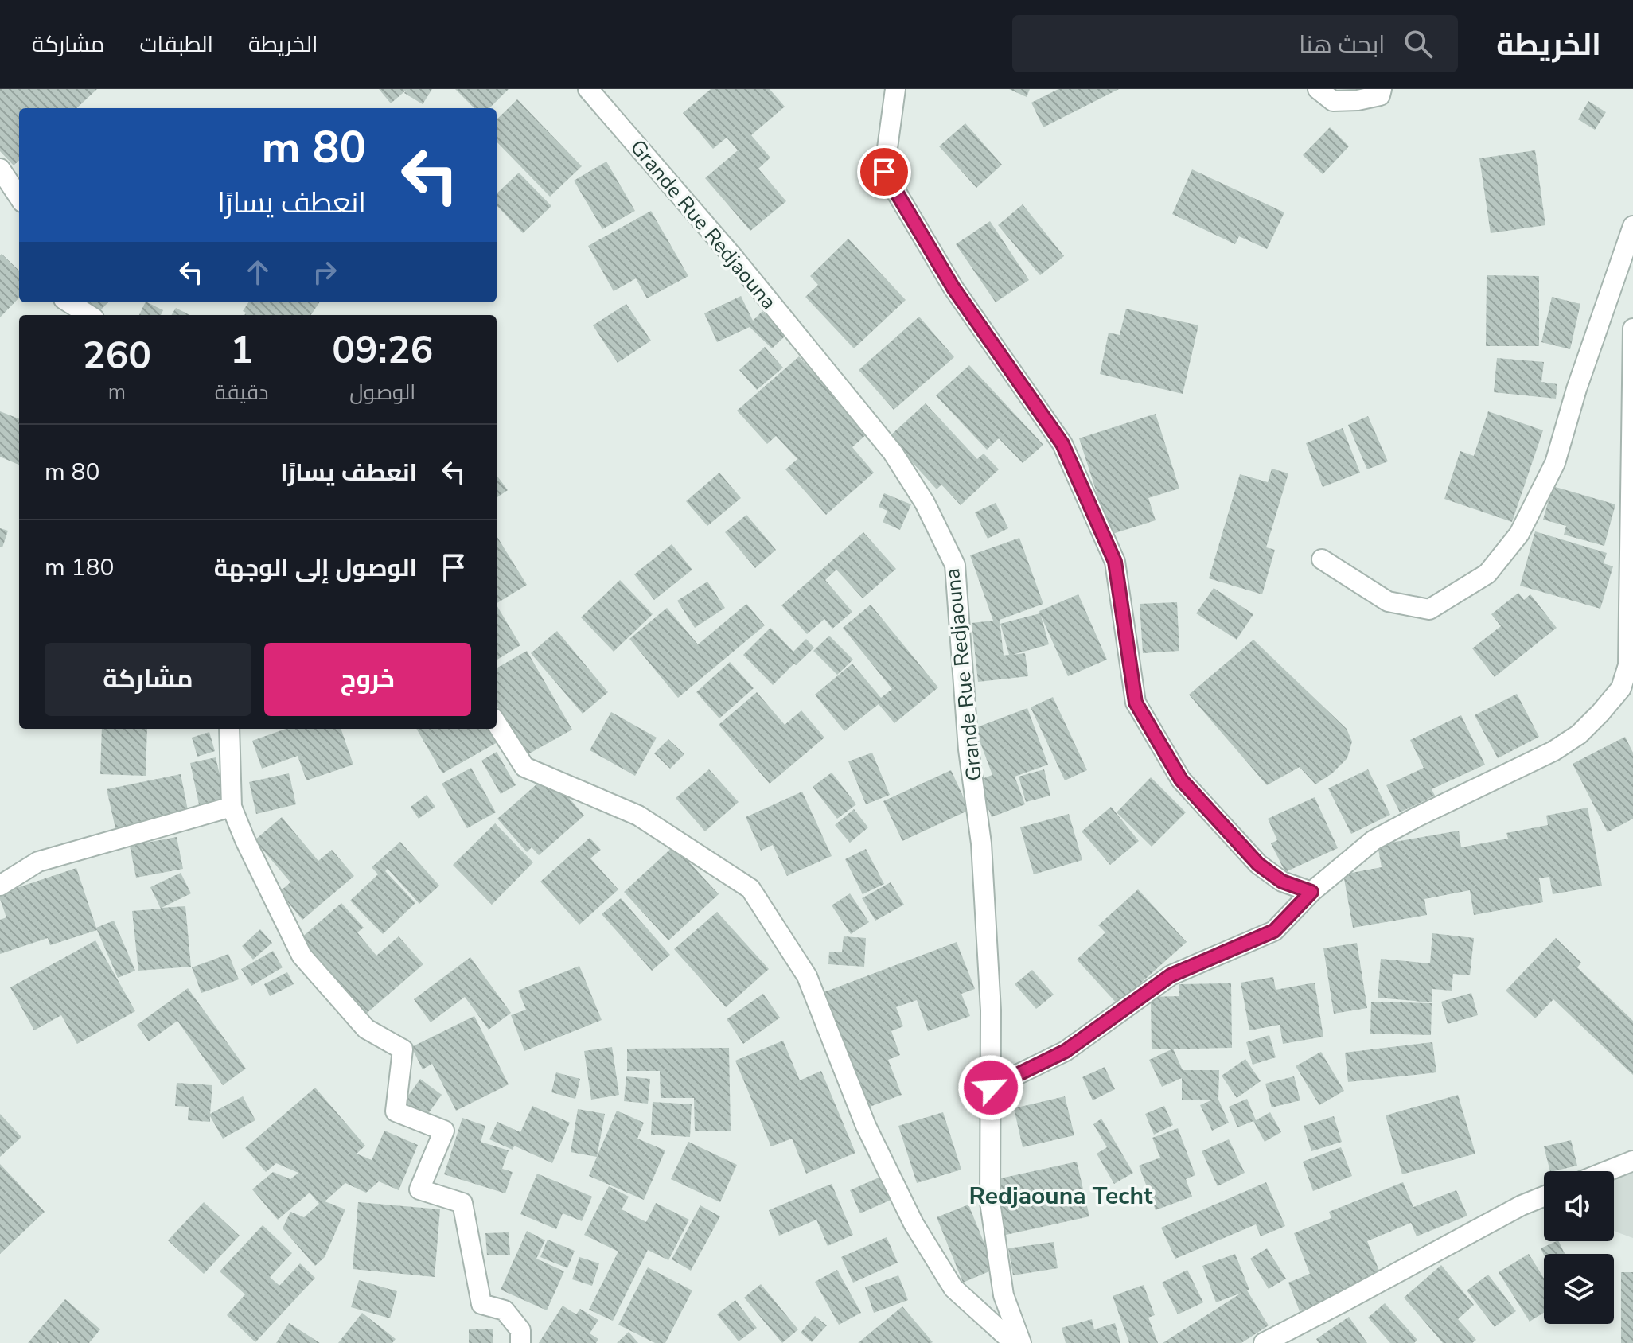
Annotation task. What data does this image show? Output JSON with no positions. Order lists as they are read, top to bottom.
{
  "streets": {
    "street": ["Grande Rue Redjaouna"]
  },
  "districts": ["Redjaouna Techt"],
  "page": {
    "header": "الخريطة",
    "search": "ابحث هنا",
    "nav": ["الخريطة", "الطبقات", "مشاركة"],
    "turn": ["80 m", "انعطف يسارًا"],
    "eta": [
      "09:26",
      "الوصول",
      "1",
      "دقيقة",
      "260",
      "m"
    ],
    "list": [
      {
        "name": "انعطف يسارًا",
        "value": "80 m"
      },
      {
        "name": "الوصول إلى الوجهة",
        "value": "180 m"
      }
    ],
    "buttons": ["خروج", "مشاركة"]
  }
}
